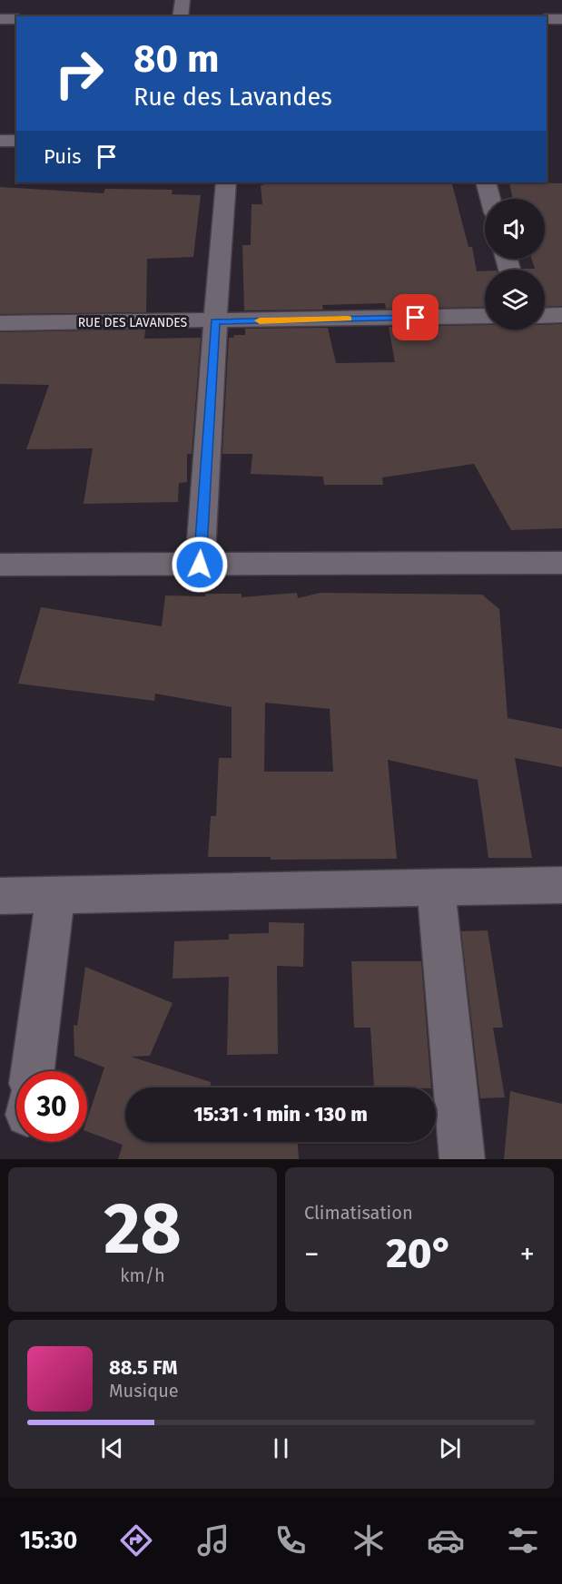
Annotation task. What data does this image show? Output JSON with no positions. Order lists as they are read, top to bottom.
{
  "streets": {
    "street": ["RUE DES LAVANDES"]
  },
  "page": {
    "turn": ["80 m", "Rue des Lavandes"],
    "then": "Puis",
    "limit": "30",
    "trip": "15:31 · 1 min · 130 m",
    "tile": [
      ["28", "km/h"],
      "Climatisation"
    ],
    "heat": ["−", "20°", "+"],
    "song": ["88.5 FM", "Musique"],
    "tabs": "15:30"
  }
}
